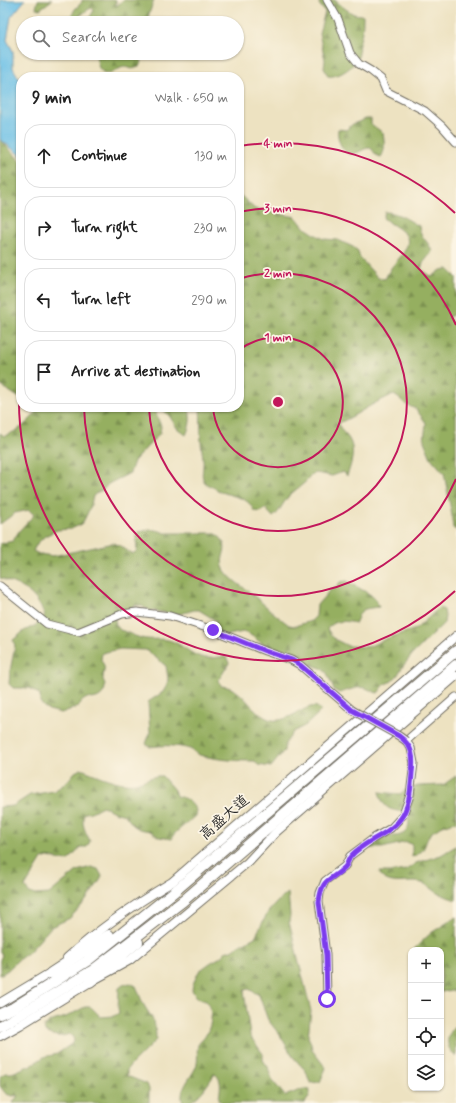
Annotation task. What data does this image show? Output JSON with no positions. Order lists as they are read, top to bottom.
{
  "streets": {
    "highway": ["高盛大道"]
  },
  "page": {
    "search": "Search here",
    "heading": ["9 min", "Walk · 650 m"],
    "list": [
      ["Continue", "130 m"],
      ["Turn right", "230 m"],
      ["Turn left", "290 m"],
      "Arrive at destination"
    ],
    "map_buttons": ["+", "−"]
  },
  "rings": [
    "4 min",
    "3 min",
    "2 min",
    "1 min"
  ]
}
